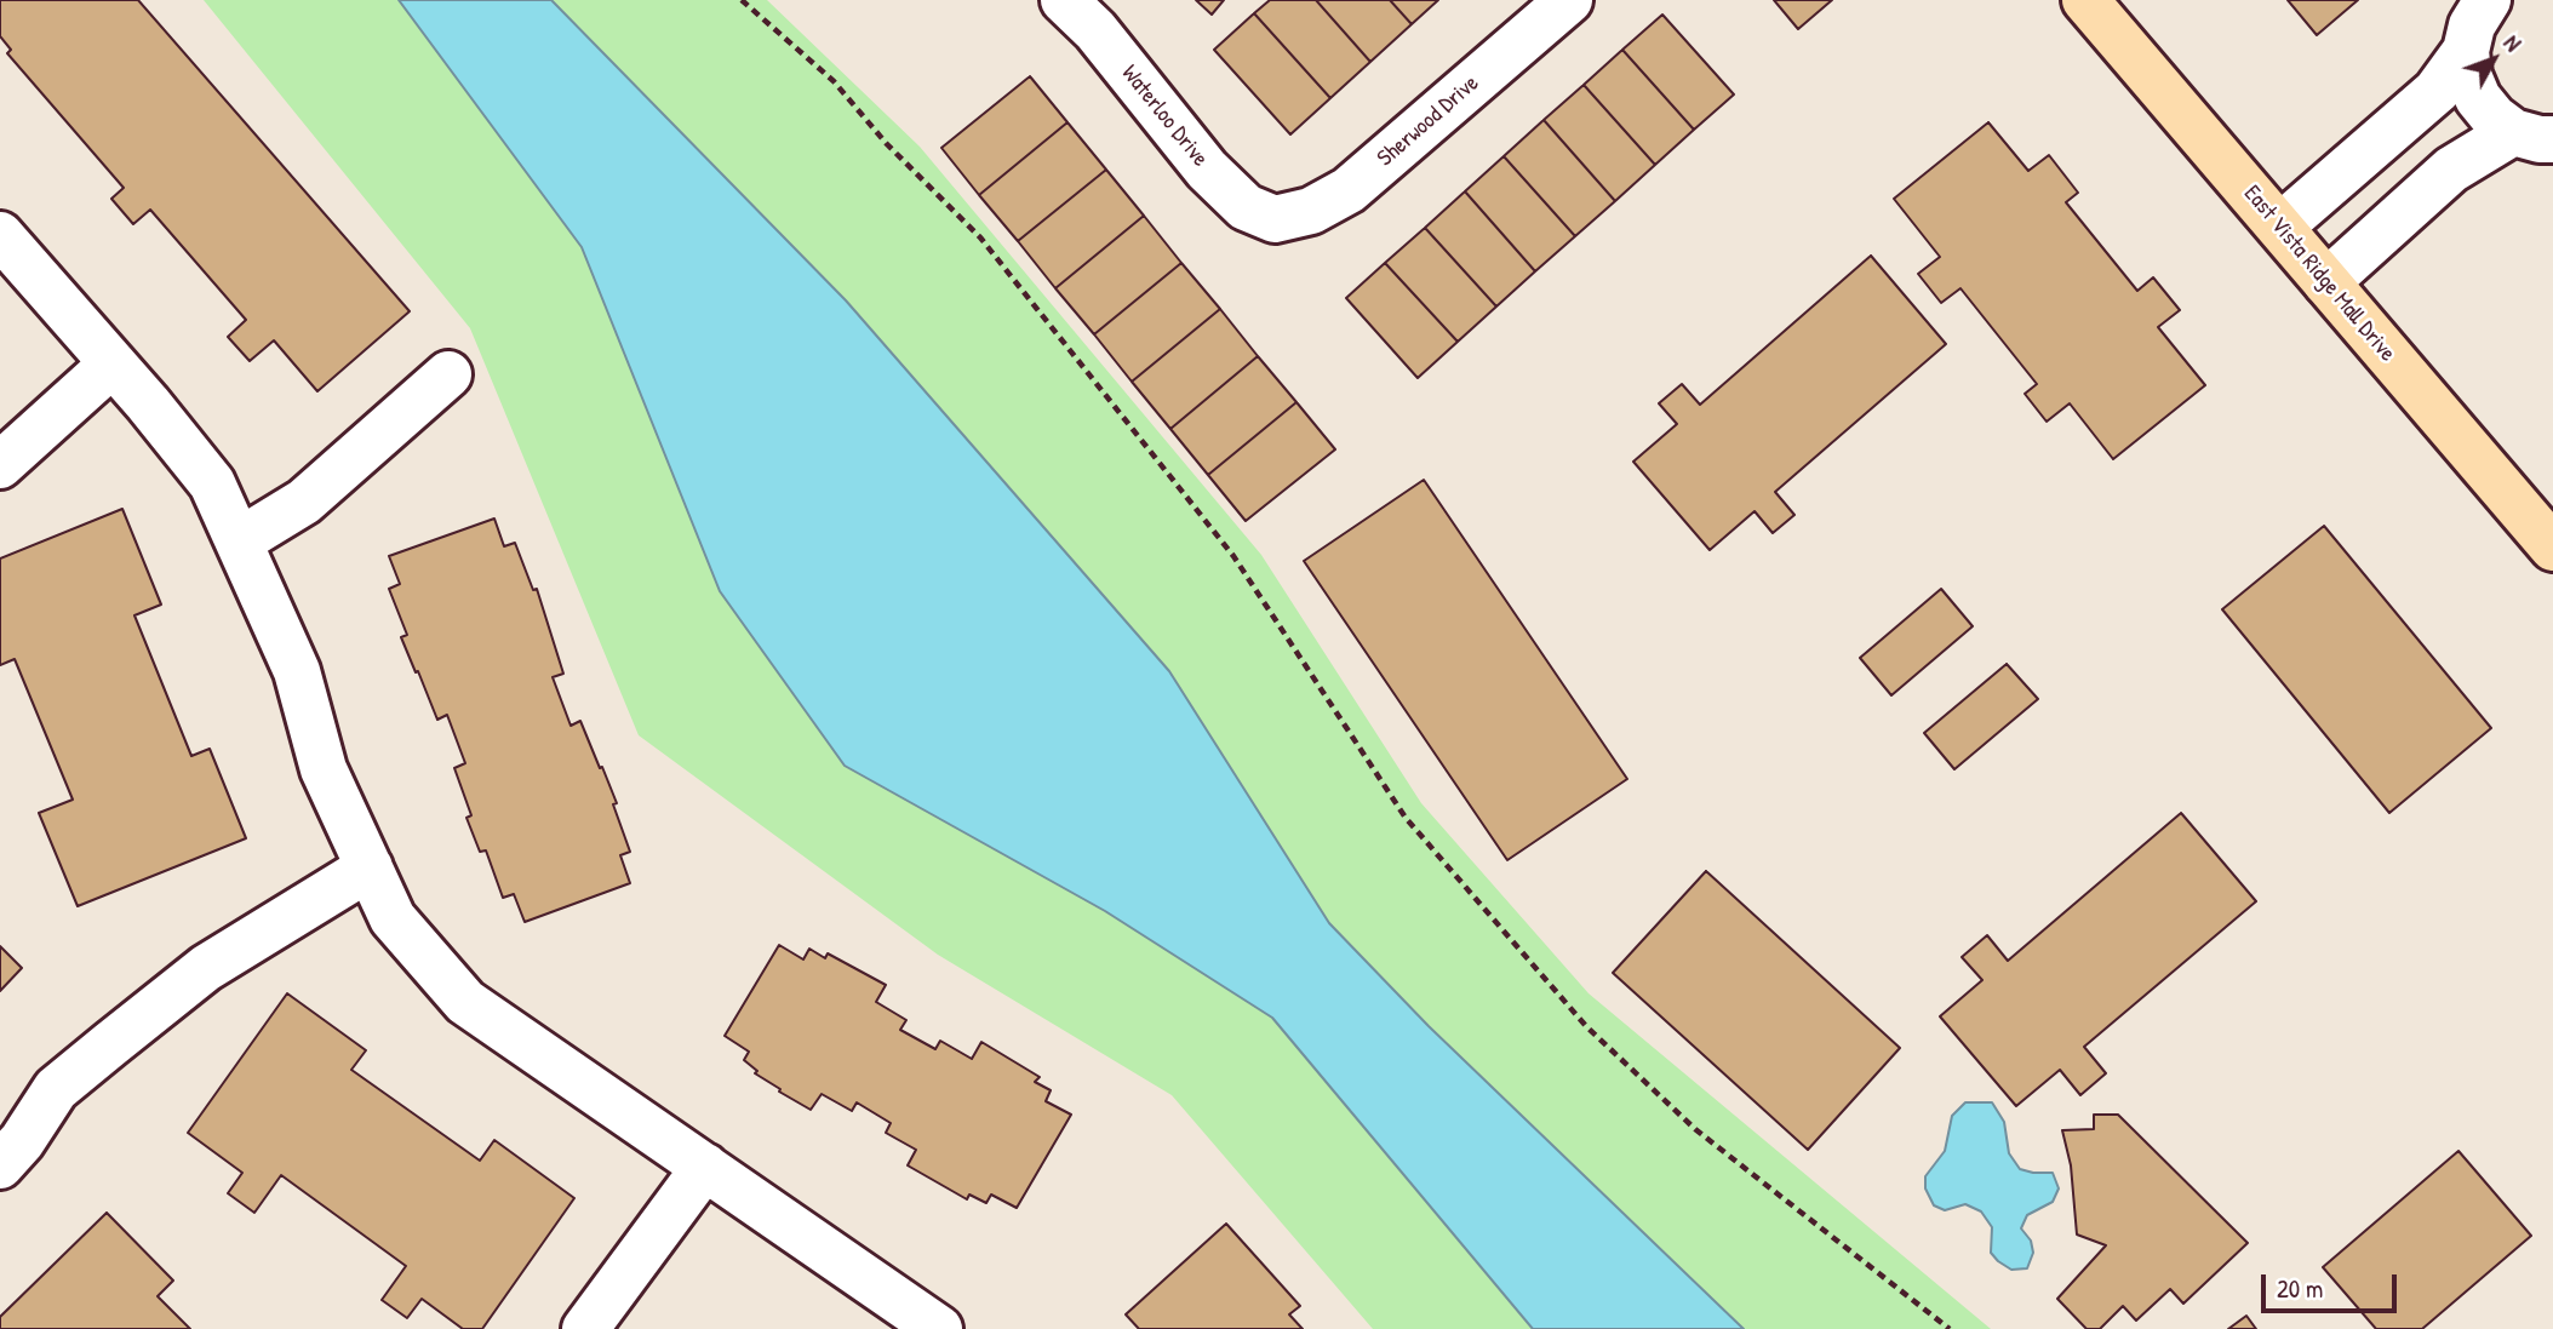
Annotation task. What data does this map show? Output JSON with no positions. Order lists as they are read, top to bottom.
{
  "streets": {
    "main road": ["East Vista Ridge Mall Drive"],
    "street": ["Waterloo Drive", "Sherwood Drive"]
  },
  "crossings": [
    ["Waterloo Drive", "Sherwood Drive"]
  ],
  "scale_bar": "20 m",
  "north": "top right"
}
